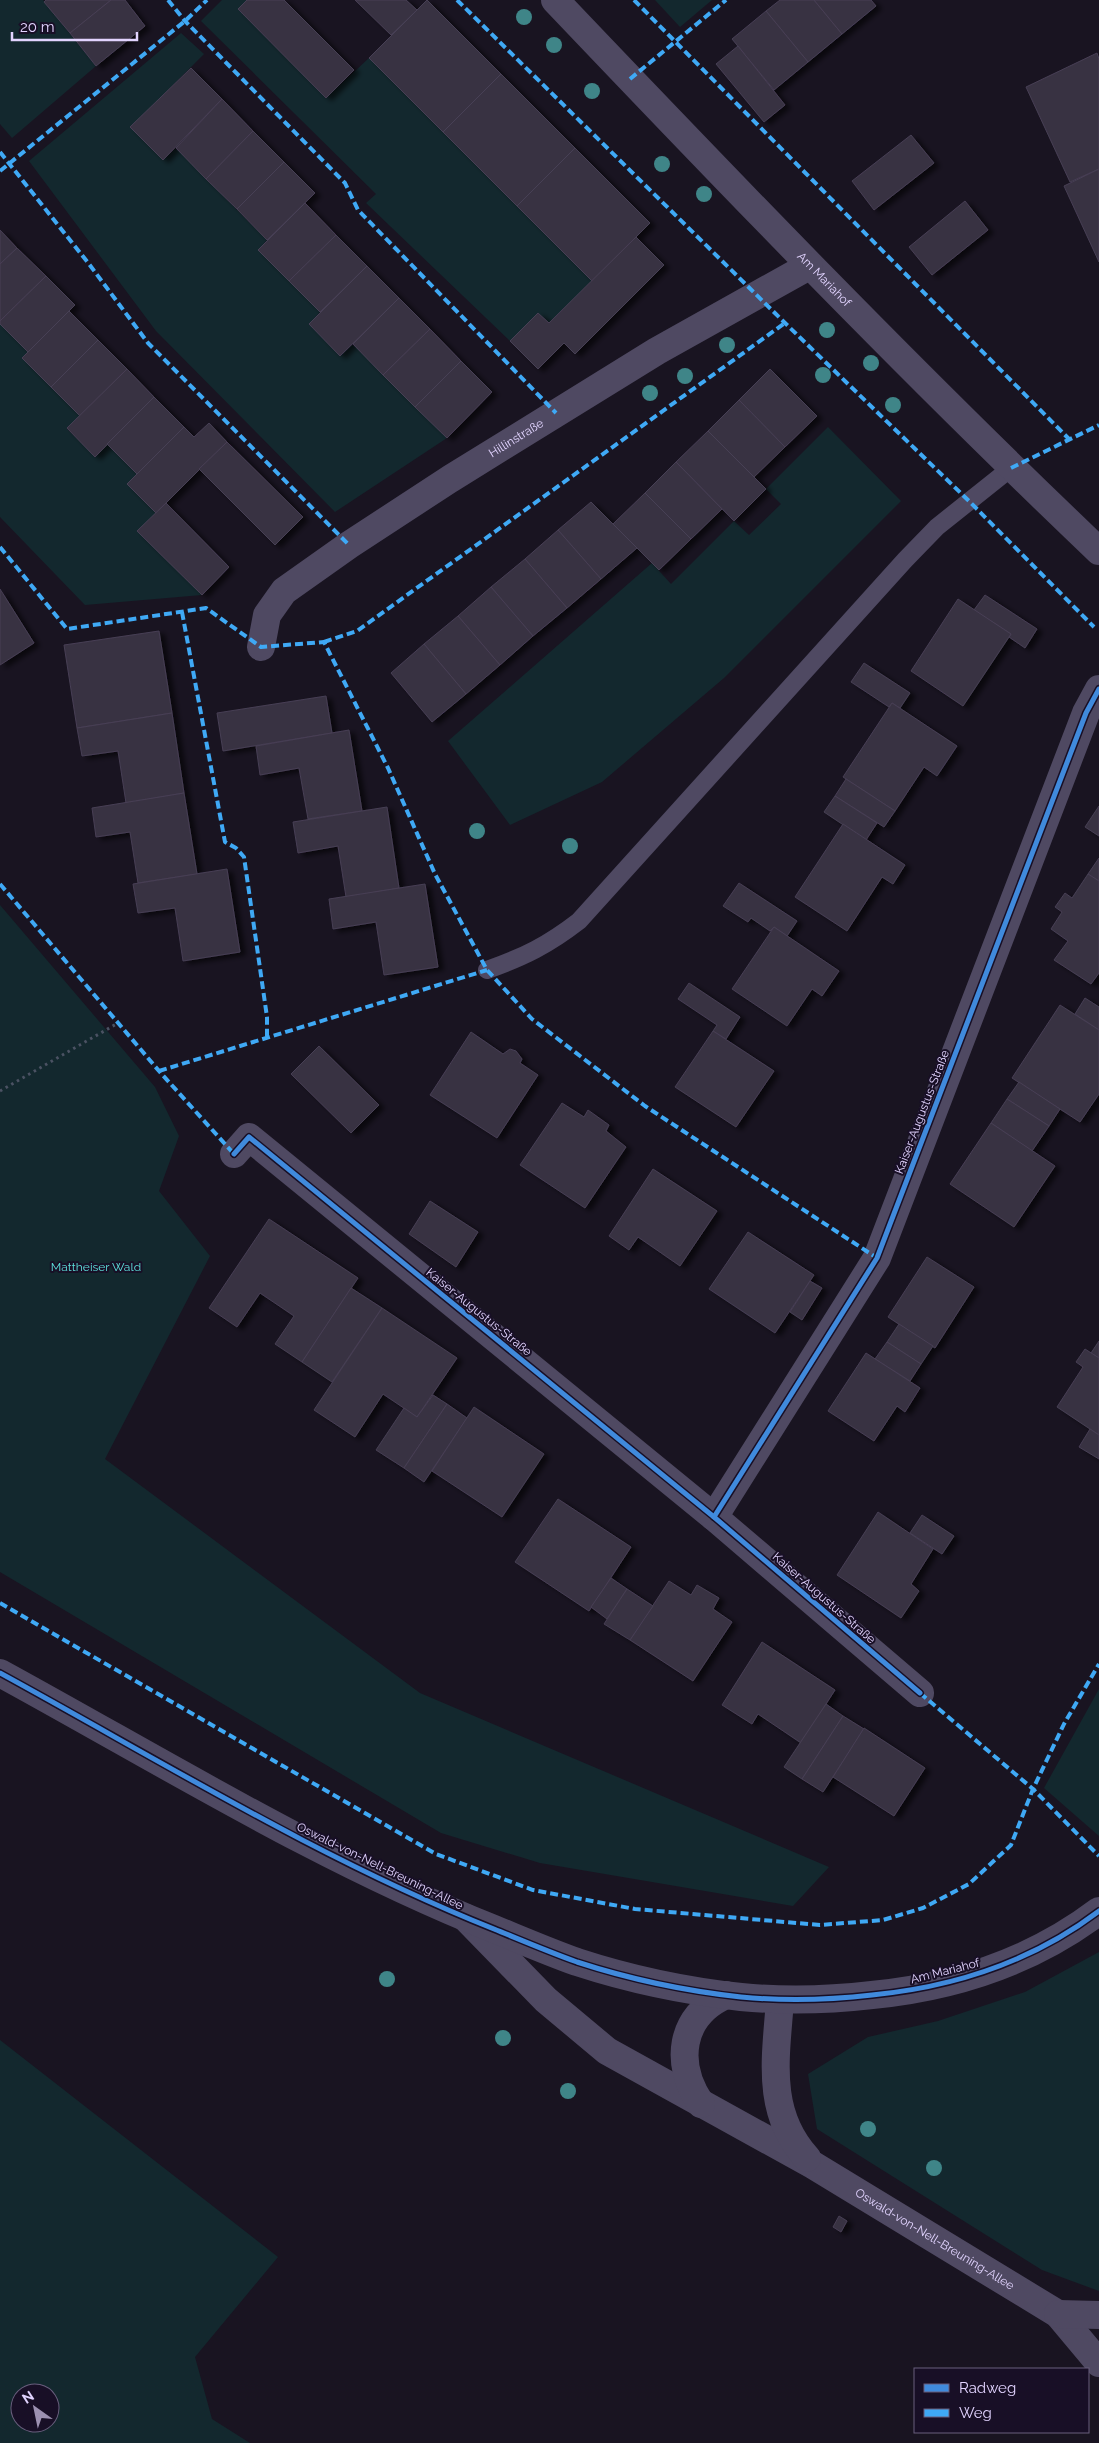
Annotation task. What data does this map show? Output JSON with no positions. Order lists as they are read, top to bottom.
{
  "streets": {
    "street": [
      "Am Mariahof",
      "Hillinstraße",
      "Kaiser-Augustus-Straße",
      "Oswald-von-Nell-Breuning-Allee"
    ]
  },
  "crossings": [
    ["Am Mariahof", "Hillinstraße"],
    ["Am Mariahof", "Oswald-von-Nell-Breuning-Allee"]
  ],
  "parks": ["Mattheiser Wald"],
  "legend": ["Radweg", "Weg"],
  "scale_bar": "20 m",
  "north": "top left"
}
